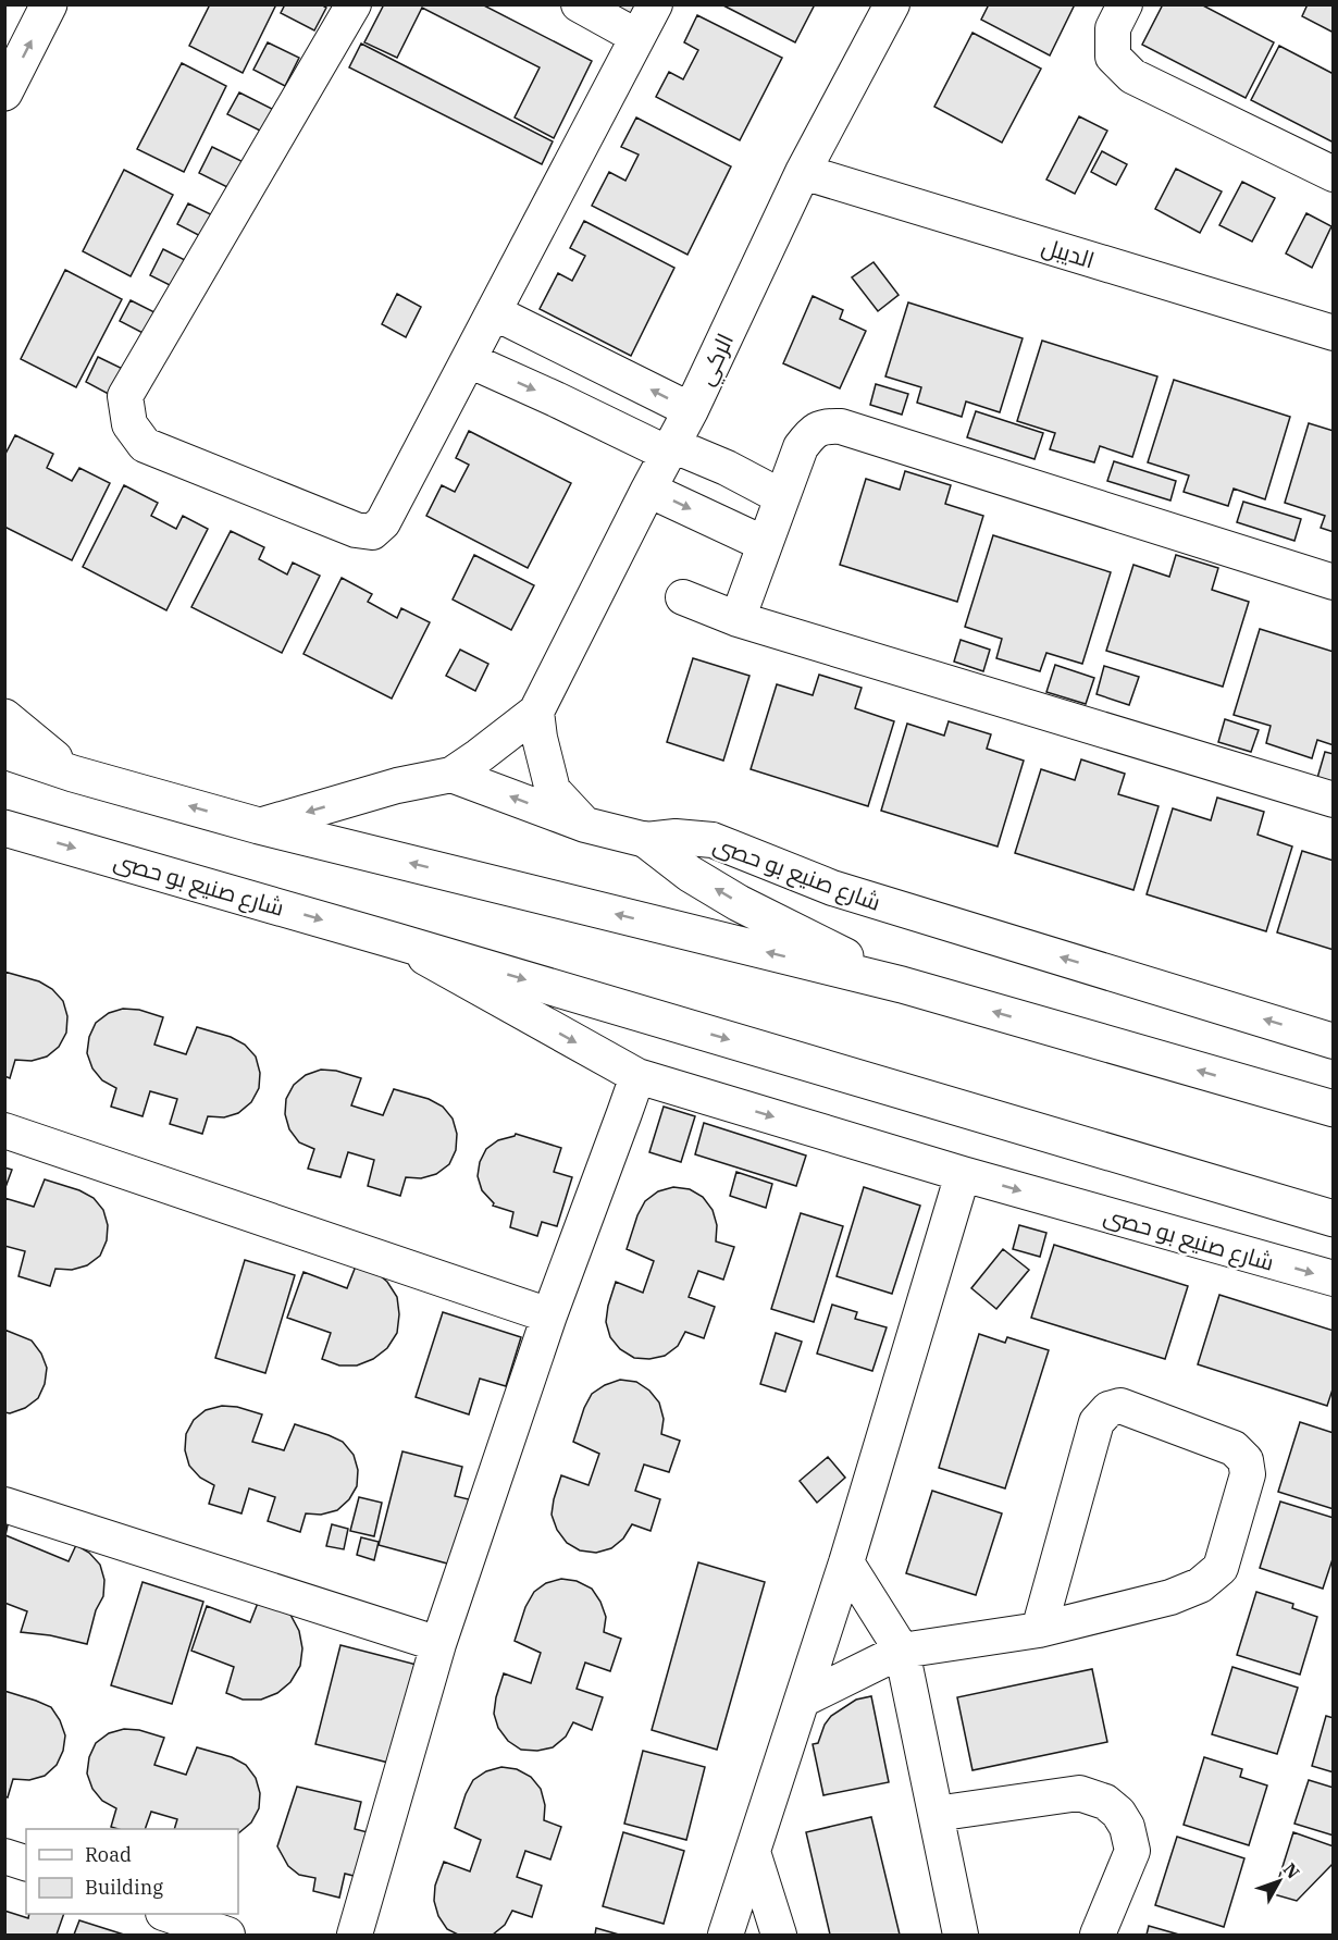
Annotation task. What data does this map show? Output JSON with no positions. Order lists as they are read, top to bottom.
{
  "streets": {
    "street": ["الديبل", "الركي", "شارع صنيع بو حصى"]
  },
  "crossings": [
    ["الديبل", "الركي"],
    ["الركي", "شارع صنيع بو حصى"]
  ],
  "legend": ["Road", "Building"],
  "north": "top right"
}
